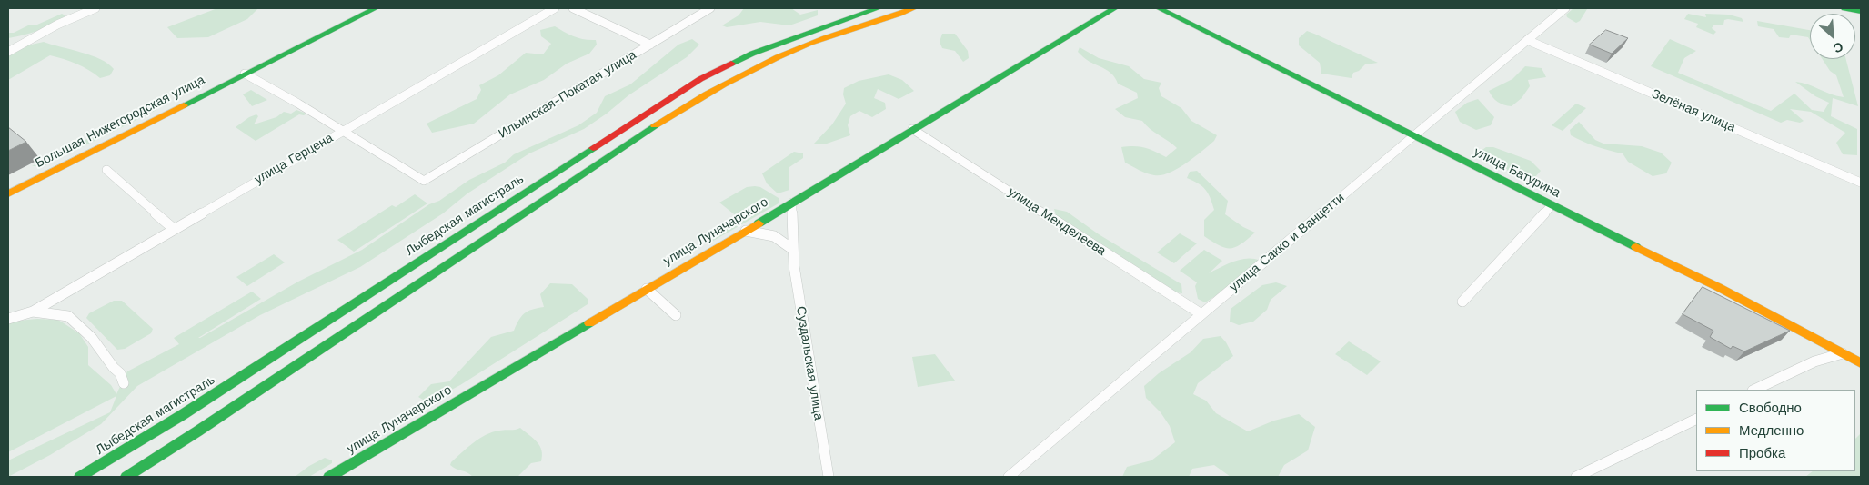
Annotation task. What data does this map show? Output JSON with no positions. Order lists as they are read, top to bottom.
{
  "streets": {
    "main road": [
      "Большая Нижегородская улица",
      "улица Батурина",
      "Лыбедская магистраль",
      "улица Луначарского"
    ],
    "street": [
      "Ильинская-Покатая улица",
      "Зелёная улица",
      "улица Герцена",
      "улица Менделеева",
      "улица Сакко и Ванцетти",
      "Суздальская улица"
    ]
  },
  "crossings": [
    ["Ильинская-Покатая улица", "улица Герцена"],
    ["Зелёная улица", "улица Сакко и Ванцетти"],
    ["улица Батурина", "улица Сакко и Ванцетти"],
    ["улица Менделеева", "улица Луначарского"],
    ["улица Менделеева", "улица Сакко и Ванцетти"],
    ["улица Луначарского", "Суздальская улица"]
  ],
  "legend": ["Свободно", "Медленно", "Пробка"],
  "north": "bottom right"
}
